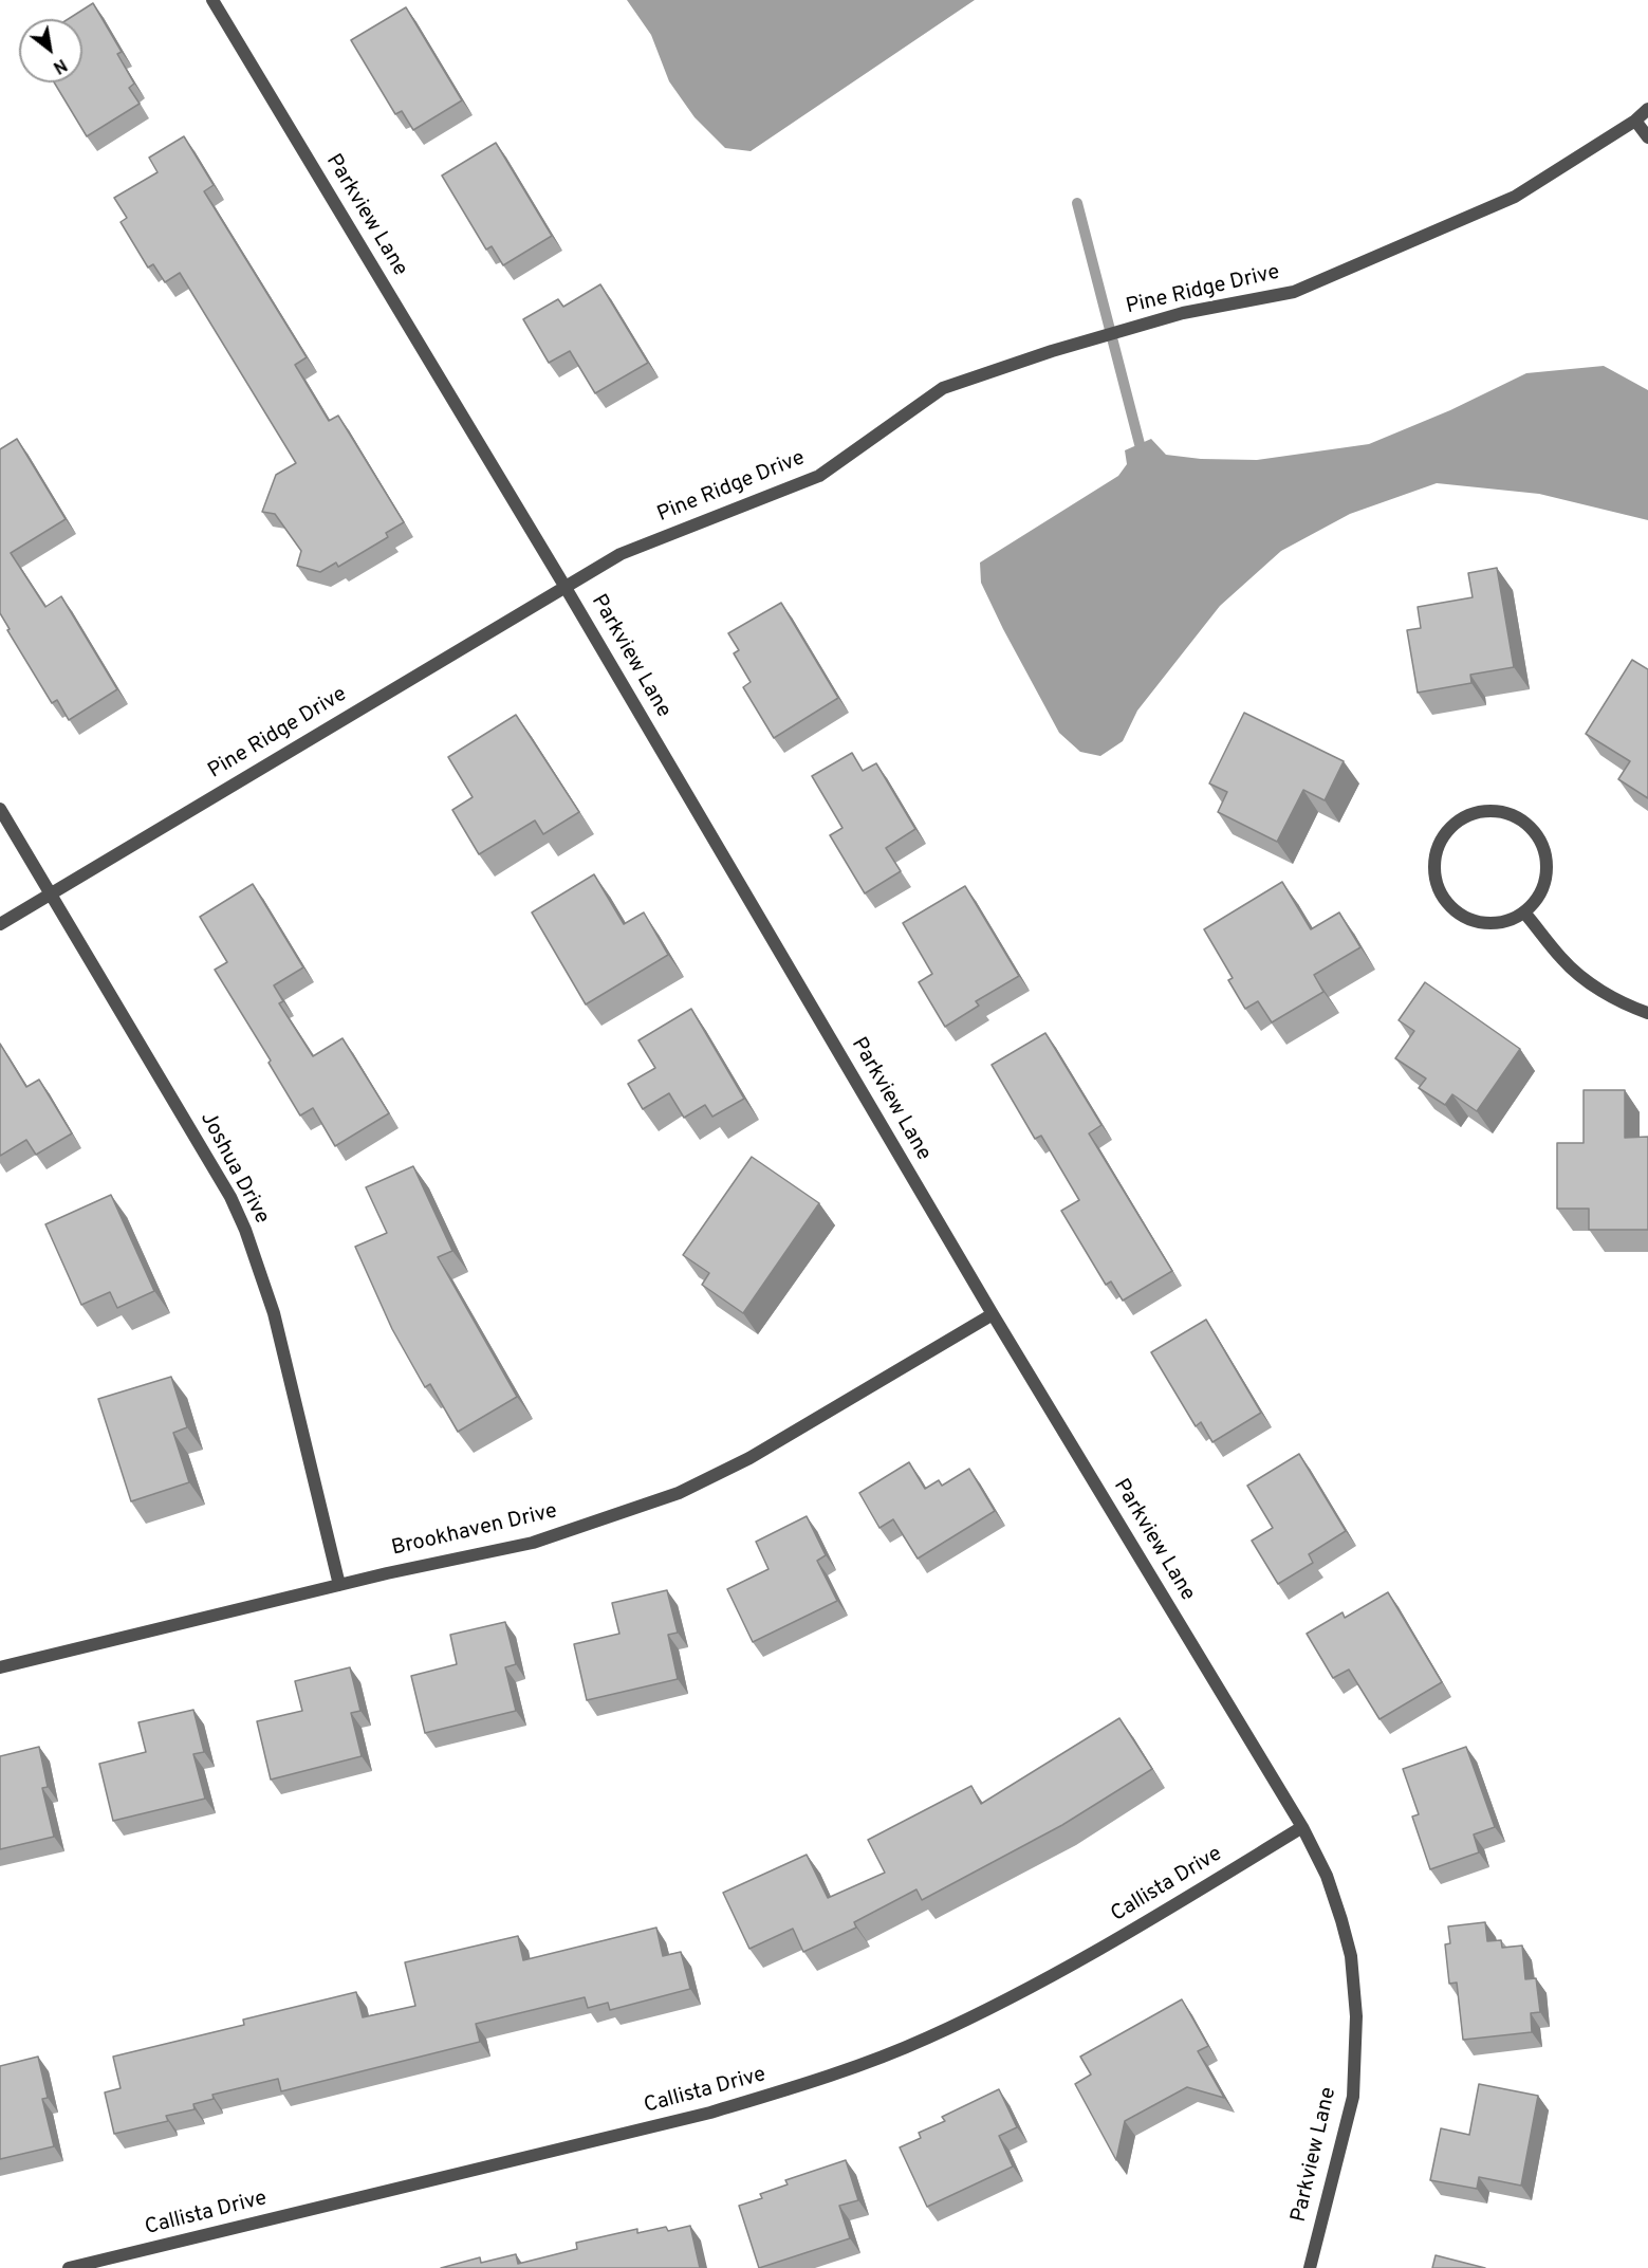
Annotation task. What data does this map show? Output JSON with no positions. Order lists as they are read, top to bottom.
{
  "streets": {
    "street": [
      "Parkview Lane",
      "Pine Ridge Drive",
      "Joshua Drive",
      "Brookhaven Drive",
      "Callista Drive"
    ]
  },
  "crossings": [
    ["Parkview Lane", "Pine Ridge Drive"],
    ["Parkview Lane", "Brookhaven Drive"],
    ["Parkview Lane", "Callista Drive"],
    ["Pine Ridge Drive", "Joshua Drive"],
    ["Joshua Drive", "Brookhaven Drive"]
  ],
  "north": "bottom right"
}
